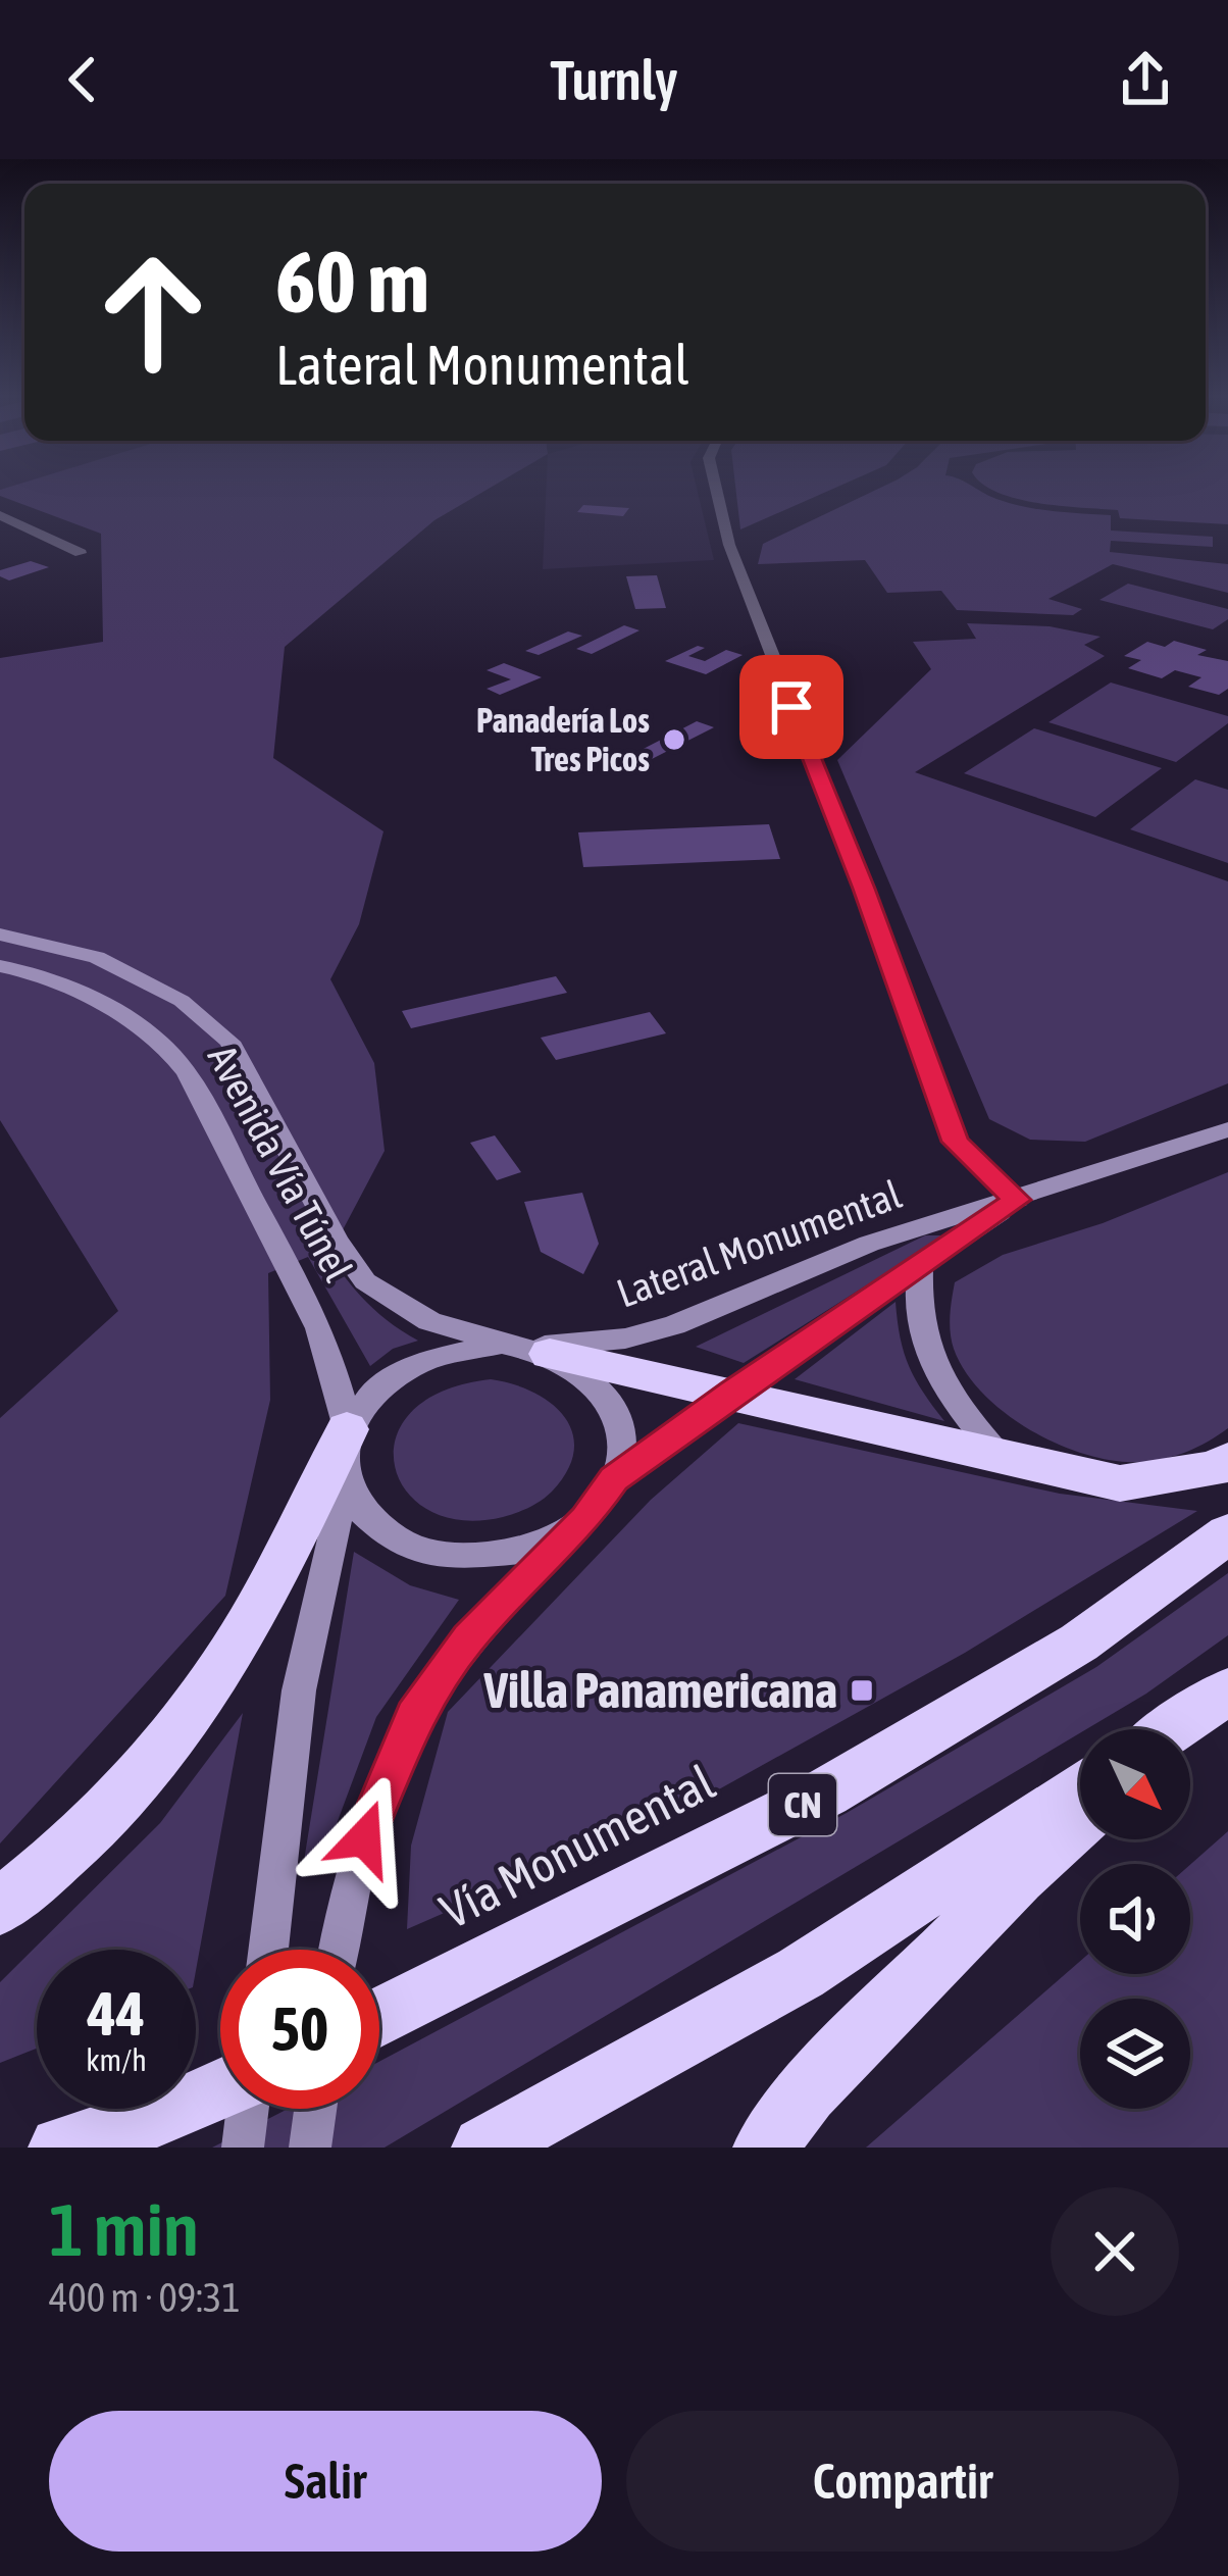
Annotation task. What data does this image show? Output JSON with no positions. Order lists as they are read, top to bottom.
{
  "streets": {
    "highway": ["CN", "Vía Monumental"],
    "main road": ["Avenida Vía Túnel", "Lateral Monumental"]
  },
  "crossings": [
    ["Avenida Vía Túnel", "Lateral Monumental"]
  ],
  "places": {
    "other": ["Panadería Los Tres Picos"],
    "transit": ["Villa Panamericana"]
  },
  "north": "bottom right",
  "page": {
    "header": "Turnly",
    "turn": ["60 m", "Lateral Monumental"],
    "speed": "44 km/h",
    "limit": "50",
    "heading": ["1 min", "400 m · 09:31"],
    "buttons": ["Salir", "Compartir"]
  }
}
